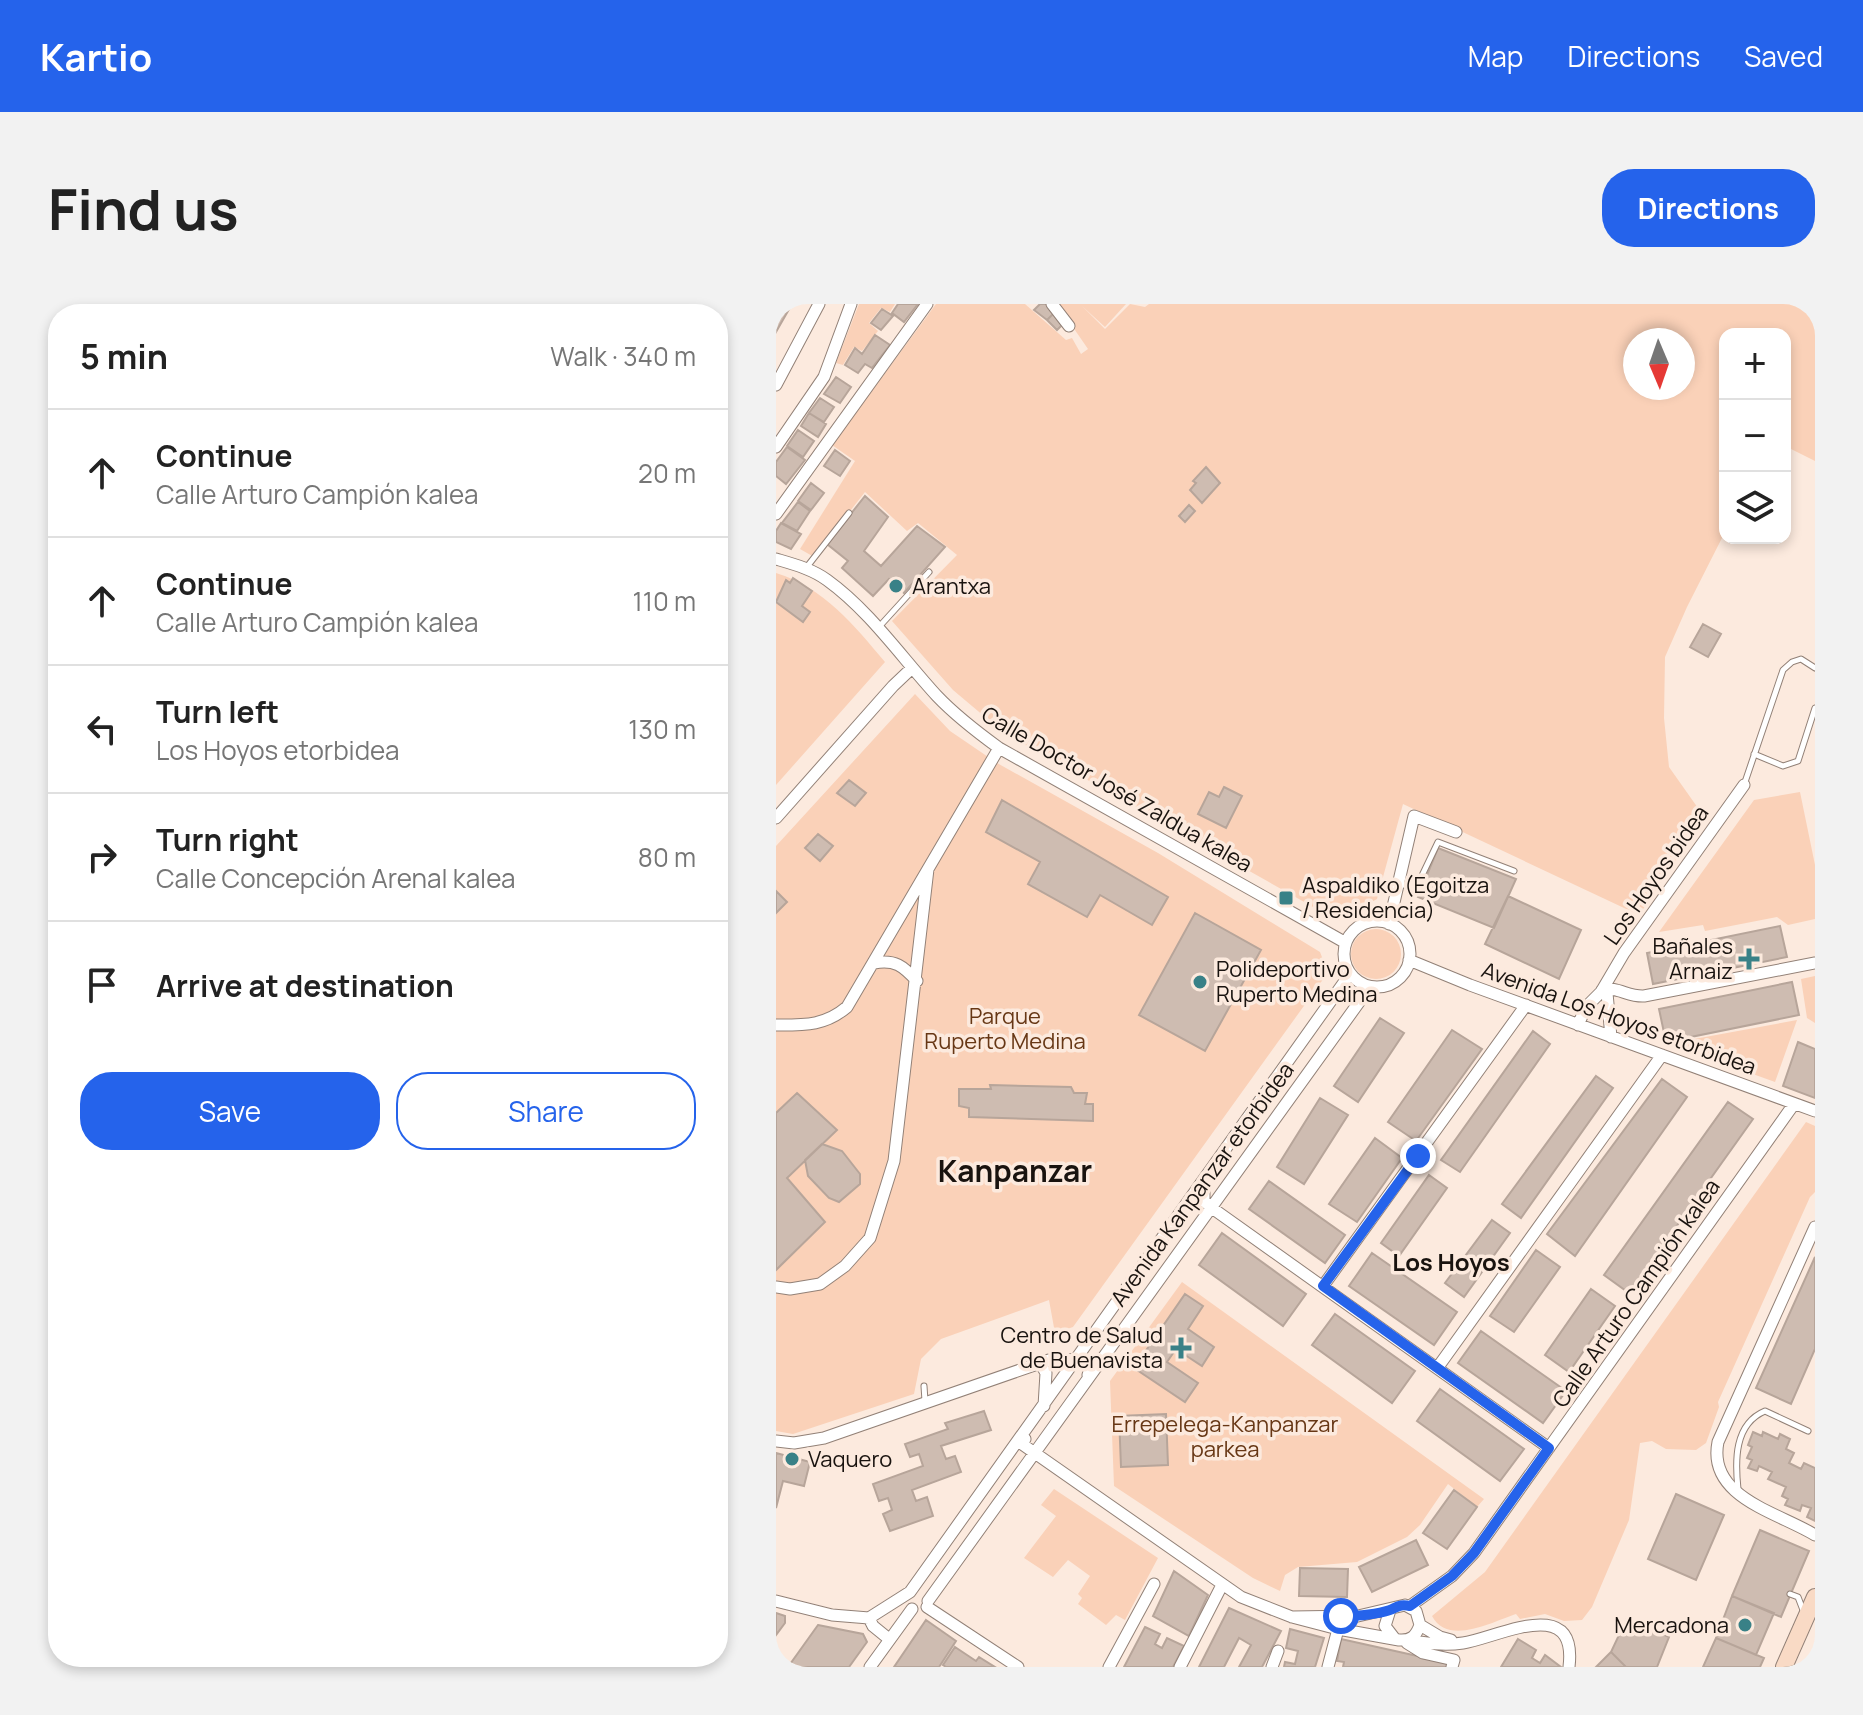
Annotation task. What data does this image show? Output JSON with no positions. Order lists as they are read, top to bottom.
{
  "streets": {
    "street": [
      "Calle Doctor José Zaldua kalea",
      "Los Hoyos bidea",
      "Avenida Los Hoyos etorbidea",
      "Avenida Kanpanzar etorbidea",
      "Calle Arturo Campión kalea"
    ]
  },
  "crossings": [
    ["Calle Doctor José Zaldua kalea", "Avenida Los Hoyos etorbidea"],
    ["Calle Doctor José Zaldua kalea", "Avenida Kanpanzar etorbidea"],
    ["Los Hoyos bidea", "Avenida Los Hoyos etorbidea"],
    ["Avenida Los Hoyos etorbidea", "Avenida Kanpanzar etorbidea"],
    ["Avenida Los Hoyos etorbidea", "Calle Arturo Campión kalea"]
  ],
  "districts": ["Kanpanzar", "Los Hoyos"],
  "parks": ["Parque Ruperto Medina", "Errepelega-Kanpanzar parkea"],
  "places": {
    "other": [
      "Arantxa",
      "Polideportivo Ruperto Medina",
      "Vaquero",
      "Mercadona"
    ],
    "transit": ["Aspaldiko (Egoitza / Residencia)"],
    "health": ["Bañales Arnaiz", "Centro de Salud de Buenavista"]
  },
  "north": "bottom",
  "page": {
    "header": "Kartio",
    "nav": ["Map", "Directions", "Saved"],
    "buttons": [
      "Directions",
      ["Save", "Share"]
    ],
    "title": "Find us",
    "heading": ["5 min", "Walk · 340 m"],
    "map_buttons": ["+", "−"],
    "list": [
      ["Continue", "Calle Arturo Campión kalea", "20 m"],
      ["Continue", "Calle Arturo Campión kalea", "110 m"],
      ["Turn left", "Los Hoyos etorbidea", "130 m"],
      ["Turn right", "Calle Concepción Arenal kalea", "80 m"],
      "Arrive at destination"
    ]
  }
}
